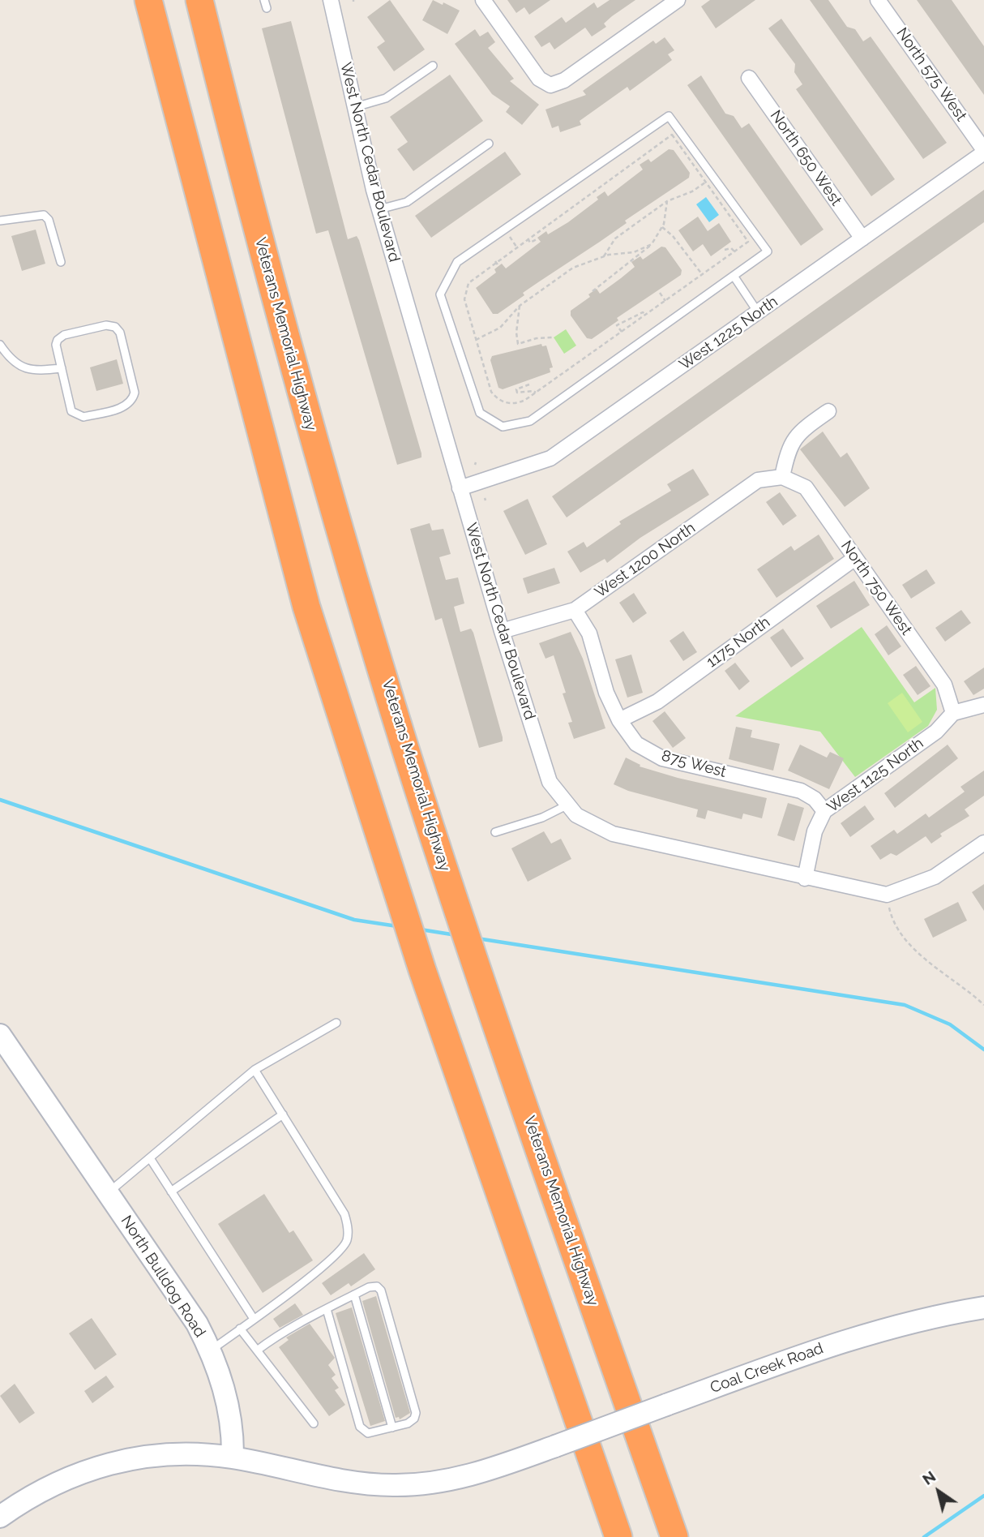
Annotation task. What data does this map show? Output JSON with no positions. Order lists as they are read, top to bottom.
{
  "streets": {
    "highway": ["Veterans Memorial Highway"],
    "main road": ["North Bulldog Road", "Coal Creek Road"],
    "street": [
      "North 575 West",
      "North 650 West",
      "West North Cedar Boulevard",
      "West 1225 North",
      "West 1200 North",
      "North 750 West",
      "1175 North",
      "875 West",
      "West 1125 North"
    ]
  },
  "crossings": [
    ["North 575 West", "West 1225 North"],
    ["North 650 West", "West 1225 North"],
    ["West North Cedar Boulevard", "West 1225 North"],
    ["West North Cedar Boulevard", "West 1200 North"],
    ["West North Cedar Boulevard", "West 1125 North"],
    ["West 1200 North", "North 750 West"],
    ["West 1200 North", "875 West"],
    ["North 750 West", "1175 North"],
    ["North 750 West", "West 1125 North"],
    ["1175 North", "875 West"],
    ["875 West", "West 1125 North"],
    ["North Bulldog Road", "Coal Creek Road"]
  ],
  "north": "top left"
}
